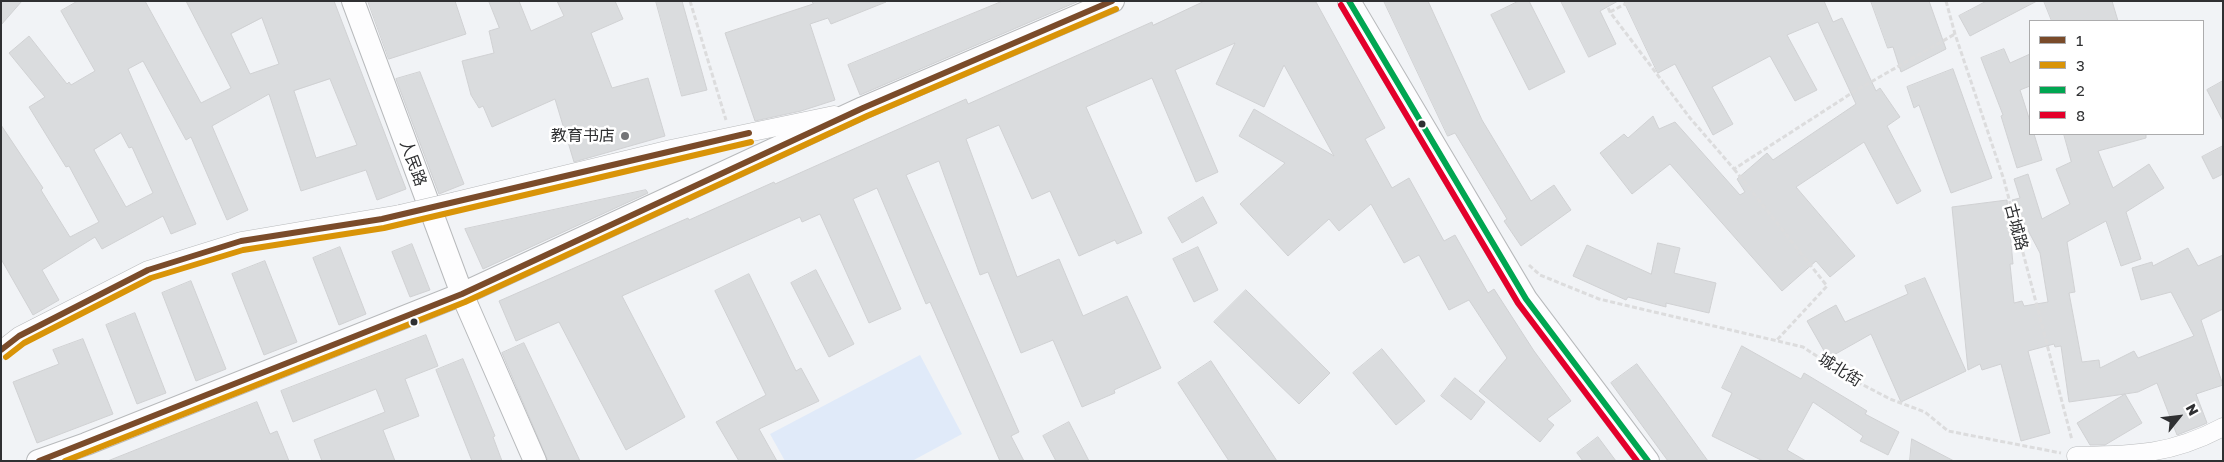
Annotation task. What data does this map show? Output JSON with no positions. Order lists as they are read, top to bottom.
{
  "streets": {
    "street": ["人民路"],
    "path": ["古城路", "城北街"]
  },
  "crossings": [
    ["古城路", "城北街"]
  ],
  "places": ["教育书店"],
  "lines": [
    "transit line 1",
    "transit line 2",
    "transit line 8",
    "transit line 3"
  ],
  "legend": [
    "1",
    "3",
    "2",
    "8"
  ],
  "north": "top right"
}
